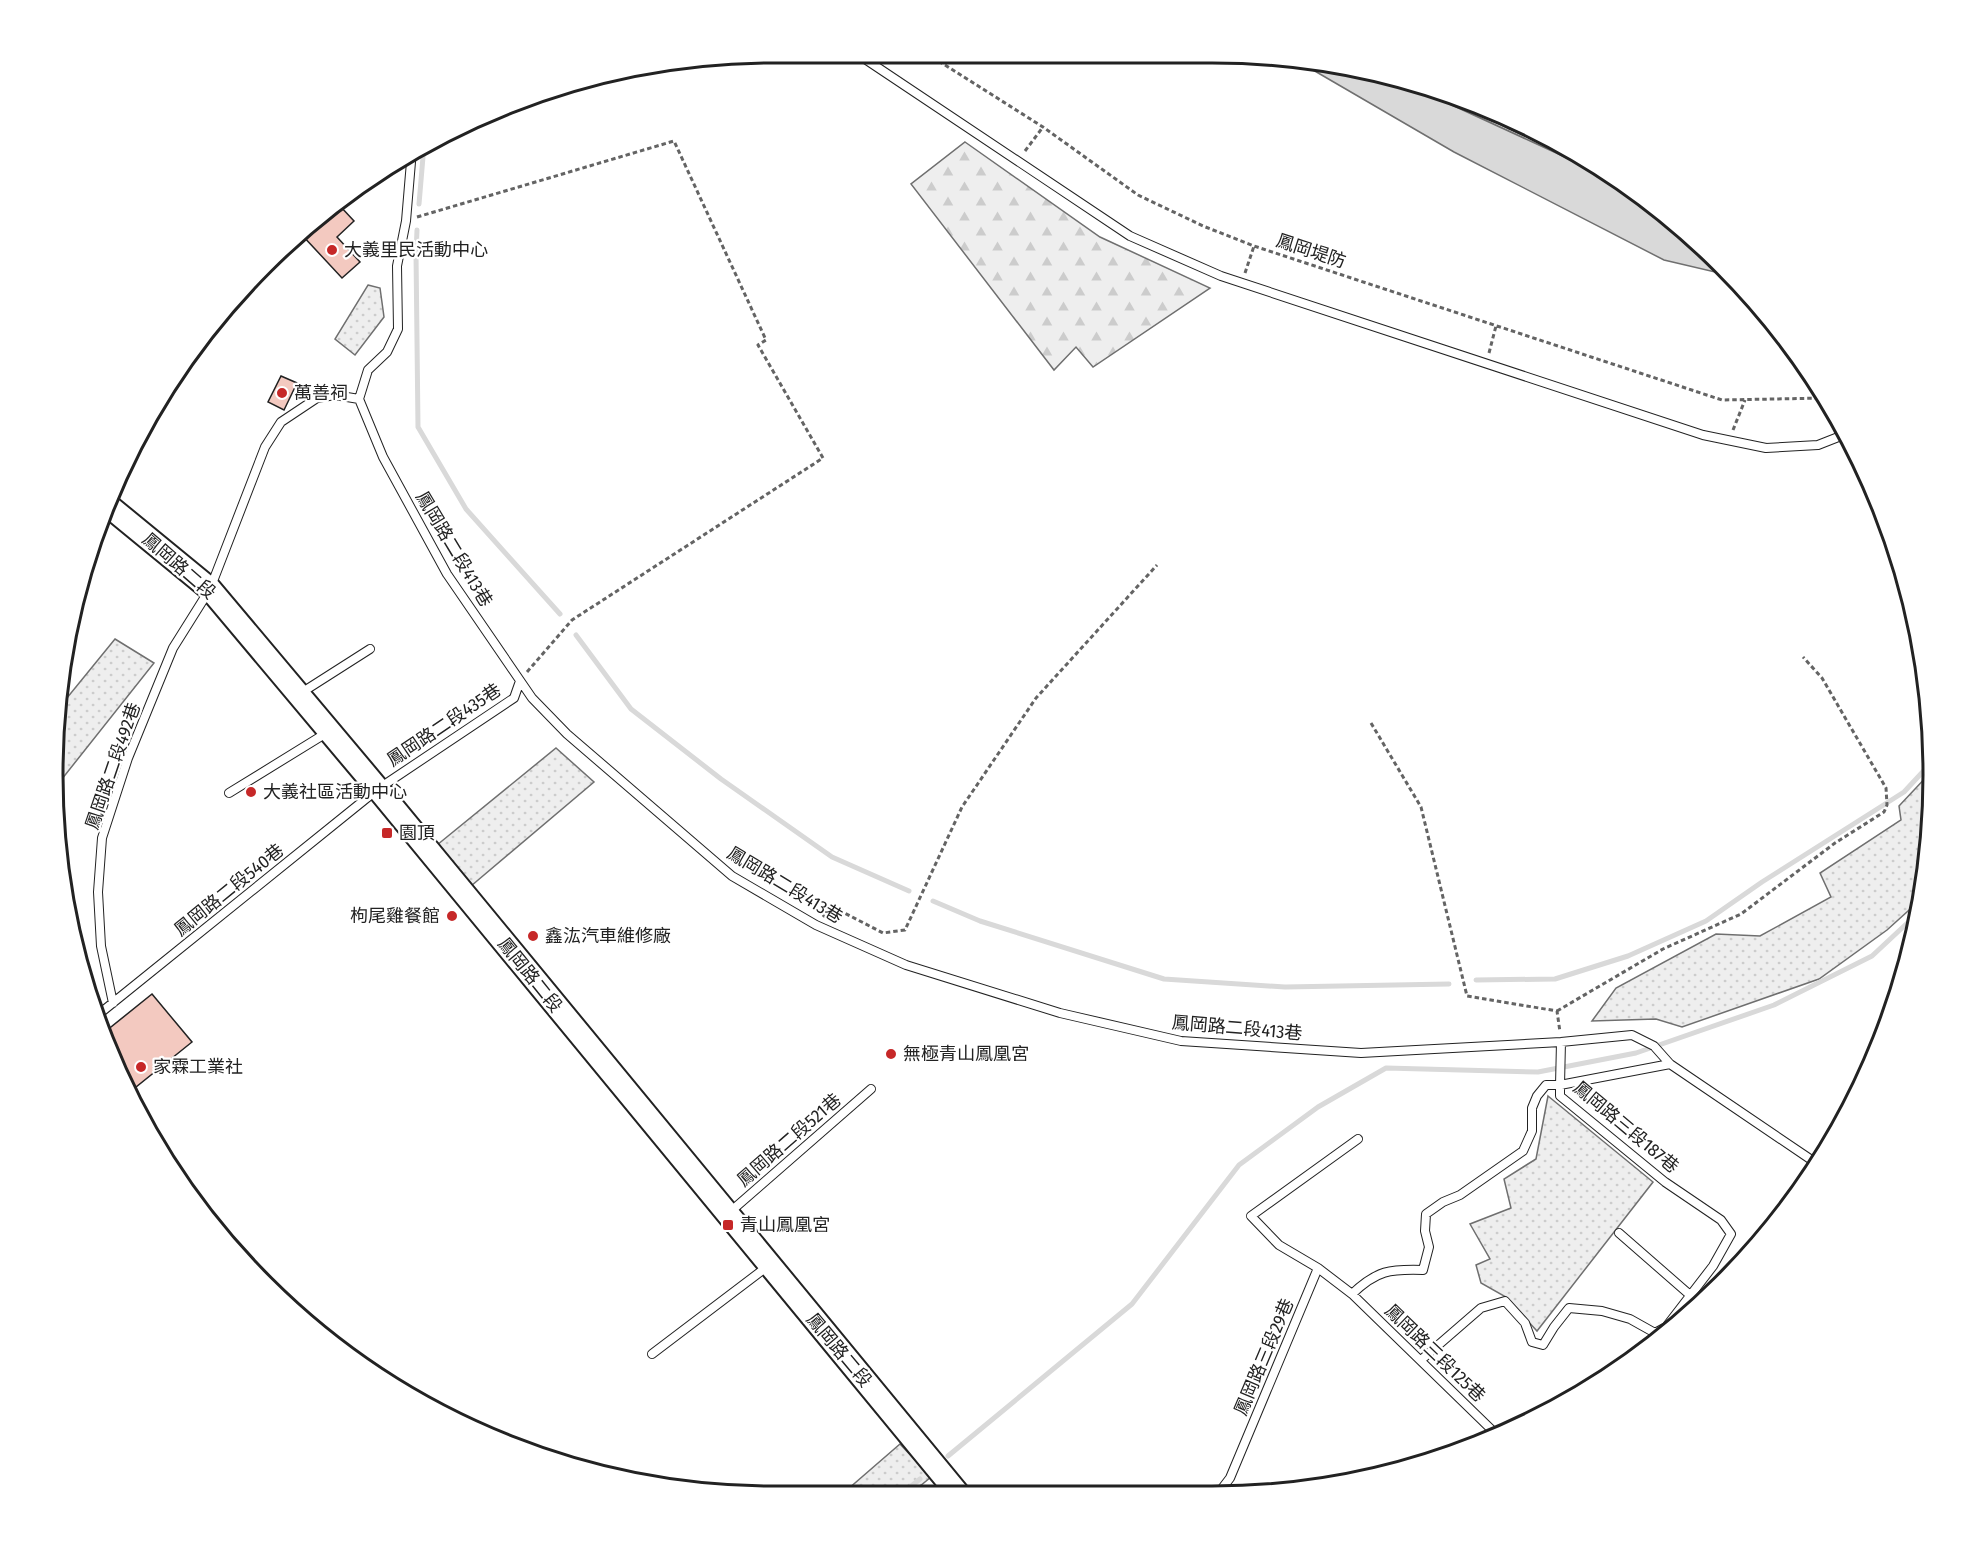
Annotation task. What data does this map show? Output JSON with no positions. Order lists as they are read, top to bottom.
{
  "streets": {
    "street": ["鳳岡路二段"],
    "lane": [
      "鳳岡路二段413巷",
      "鳳岡路二段435巷",
      "鳳岡路二段492巷",
      "鳳岡路二段540巷",
      "鳳岡路三段187巷",
      "鳳岡路二段521巷",
      "鳳岡路三段125巷",
      "鳳岡路三段29巷"
    ],
    "path": ["鳳岡堤防"]
  },
  "crossings": [
    ["鳳岡路二段413巷", "鳳岡路二段435巷"],
    ["鳳岡路二段413巷", "鳳岡路三段187巷"],
    ["鳳岡路二段", "鳳岡路二段435巷"],
    ["鳳岡路二段", "鳳岡路二段492巷"],
    ["鳳岡路二段", "鳳岡路二段540巷"],
    ["鳳岡路二段", "鳳岡路二段521巷"],
    ["鳳岡路二段435巷", "鳳岡路二段540巷"],
    ["鳳岡路二段492巷", "鳳岡路二段540巷"],
    ["鳳岡路三段187巷", "鳳岡路三段125巷"]
  ],
  "places": {
    "other": [
      "大義里民活動中心",
      "萬善祠",
      "大義社區活動中心",
      "枸尾雞餐館",
      "鑫汯汽車維修廠",
      "無極青山鳳凰宮",
      "家霖工業社"
    ],
    "transit": ["園頂", "青山鳳凰宮"]
  }
}
